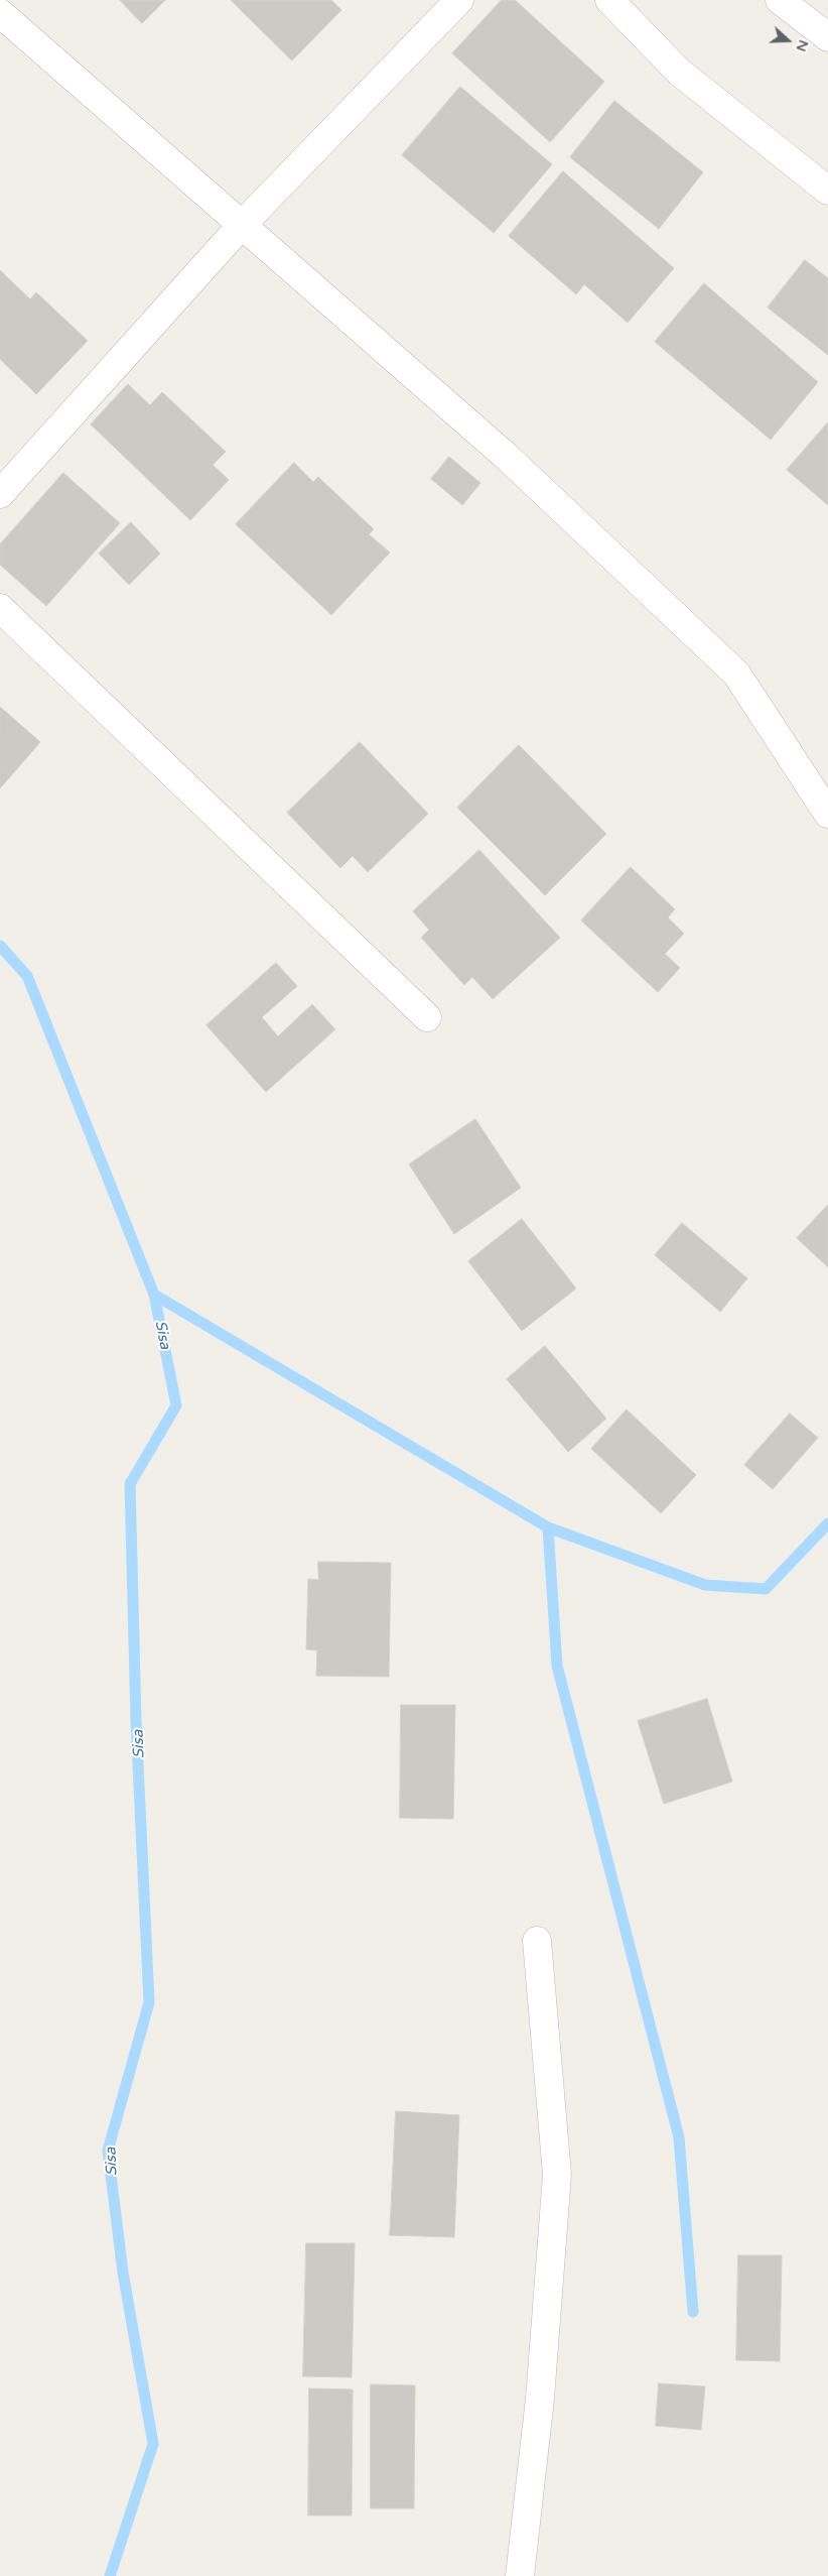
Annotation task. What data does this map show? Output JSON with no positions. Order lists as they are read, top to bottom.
{
  "water": ["Sisa"],
  "north": "right"
}
